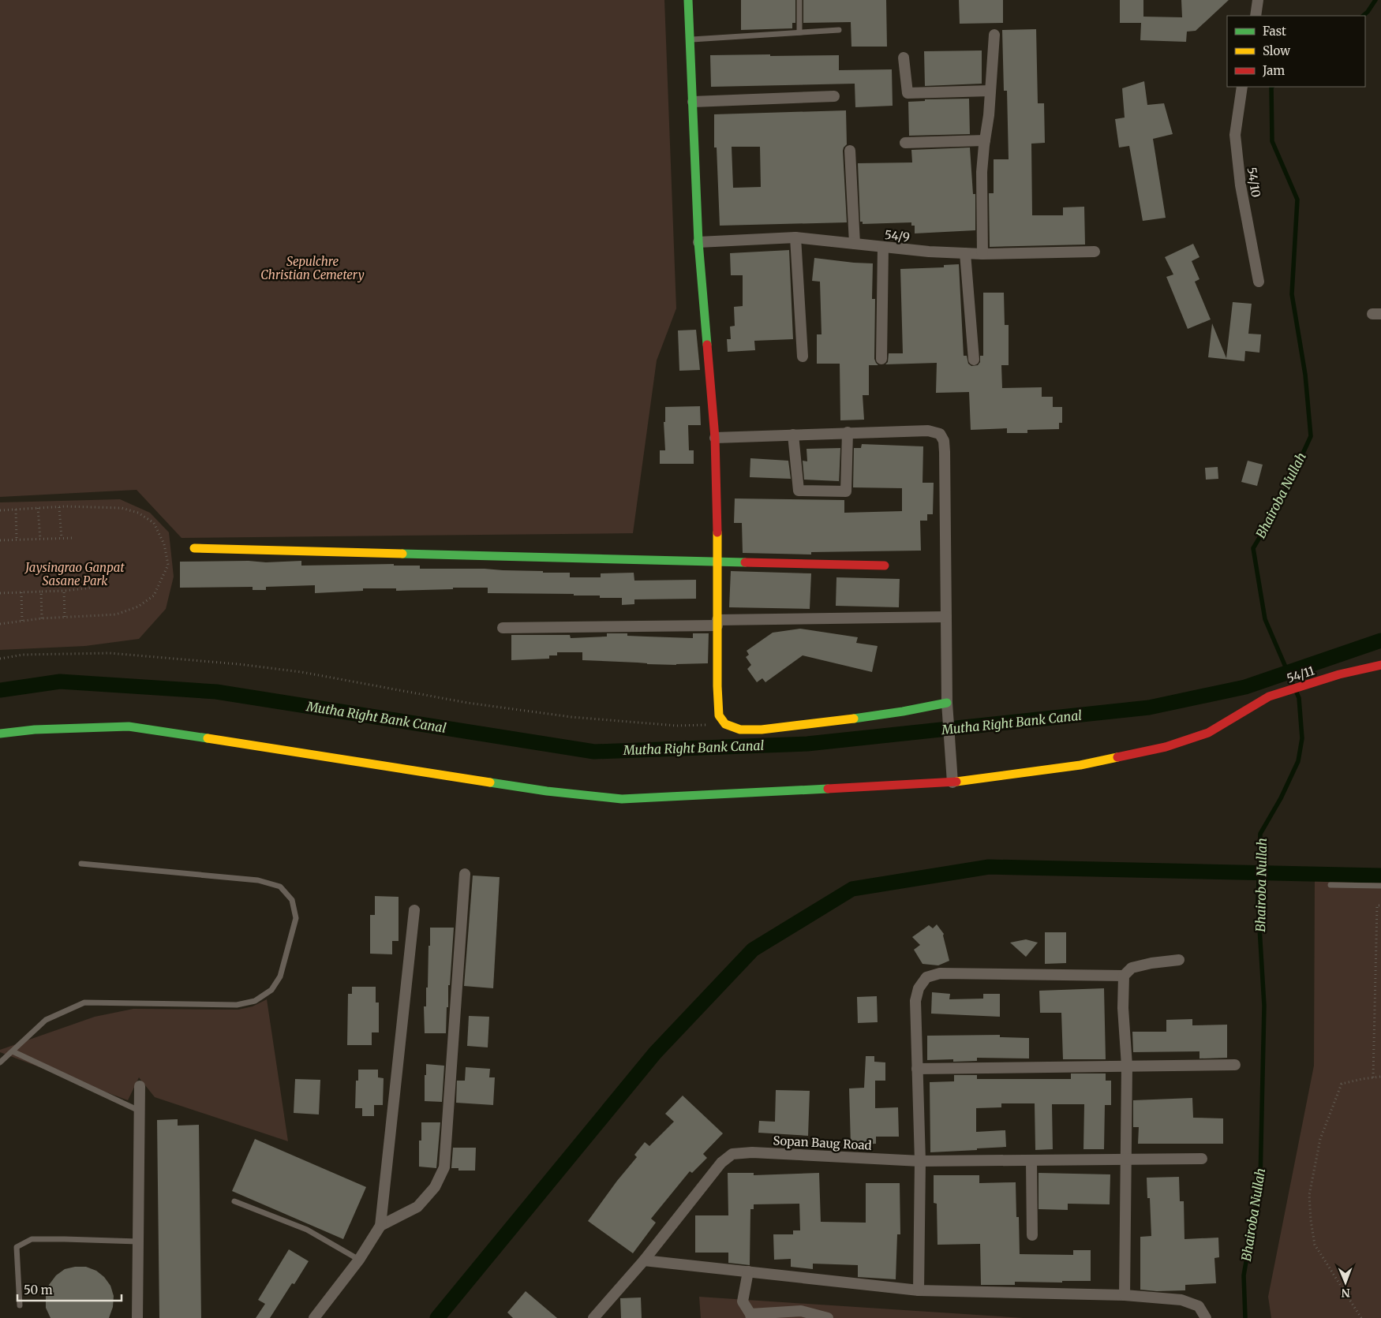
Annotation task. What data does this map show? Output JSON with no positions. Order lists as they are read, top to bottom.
{
  "streets": {
    "street": [
      "54/10",
      "54/9",
      "54/11",
      "Sopan Baug Road"
    ]
  },
  "water": ["Bhairoba Nullah", "Mutha Right Bank Canal"],
  "parks": ["Sepulchre Christian Cemetery", "Jaysingrao Ganpat Sasane Park"],
  "legend": ["Fast", "Slow", "Jam"],
  "scale_bar": "50 m",
  "north": "bottom"
}
